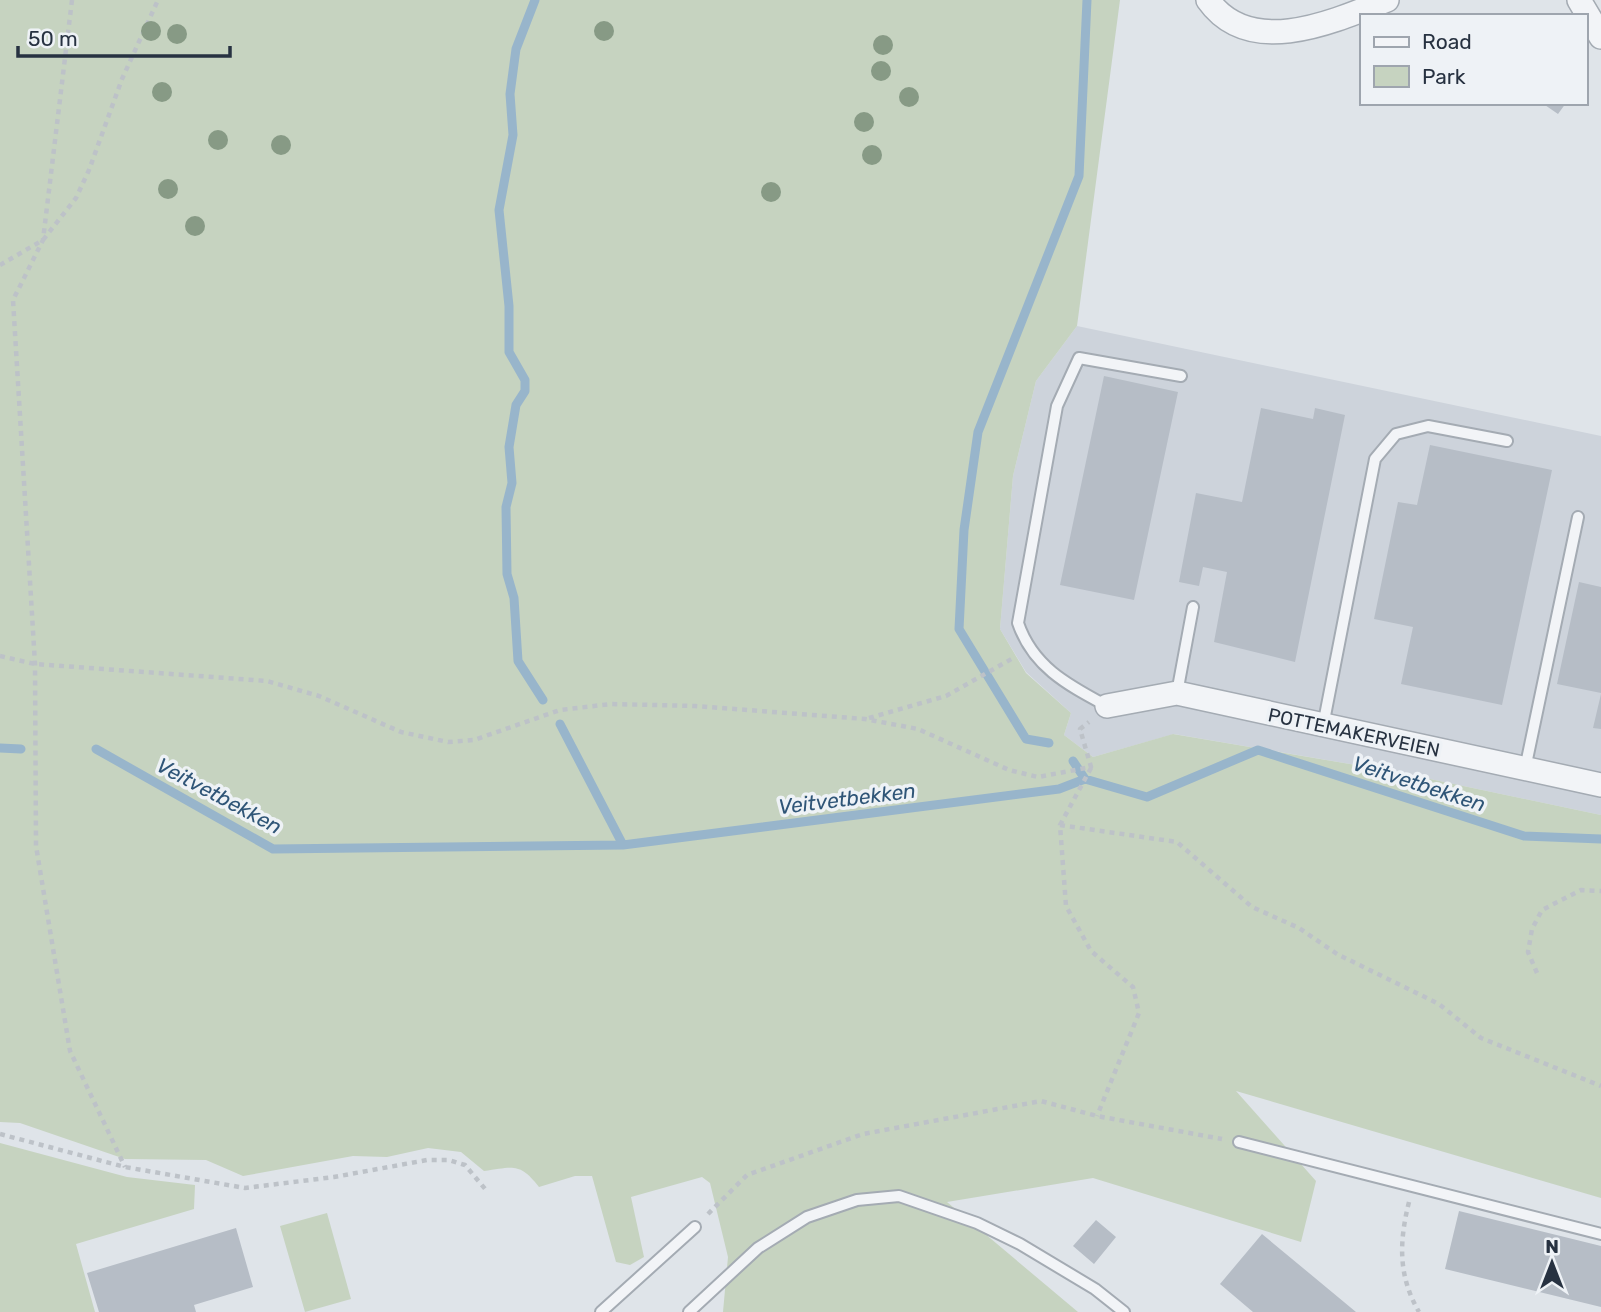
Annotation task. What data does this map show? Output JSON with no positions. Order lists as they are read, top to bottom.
{
  "streets": {
    "street": ["POTTEMAKERVEIEN"]
  },
  "water": ["Veitvetbekken"],
  "legend": ["Road", "Park"],
  "scale_bar": "50 m",
  "north": "top"
}
